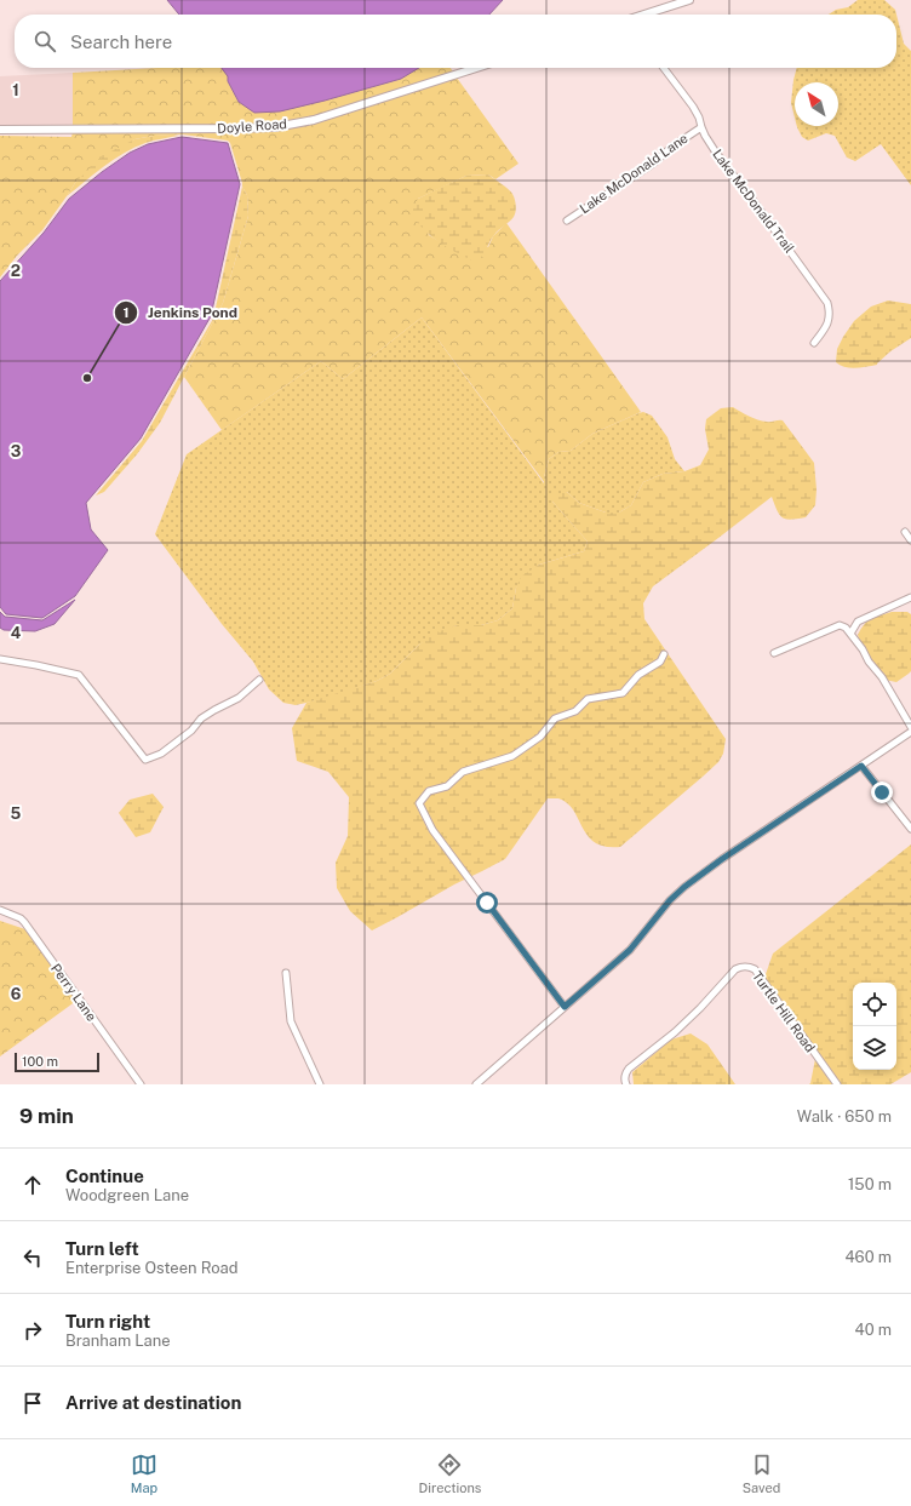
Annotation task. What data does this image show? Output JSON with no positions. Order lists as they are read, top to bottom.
{
  "streets": {
    "main road": ["Doyle Road"],
    "street": [
      "Lake McDonald Lane",
      "Lake McDonald Trail",
      "Perry Lane",
      "Turtle Hill Road"
    ]
  },
  "crossings": [
    ["Lake McDonald Lane", "Lake McDonald Trail"]
  ],
  "places": ["Jenkins Pond"],
  "scale_bar": "100 m",
  "north": "top left",
  "page": {
    "search": "Search here",
    "scale": "100 m",
    "heading": ["9 min", "Walk · 650 m"],
    "list": [
      ["Continue", "Woodgreen Lane", "150 m"],
      ["Turn left", "Enterprise Osteen Road", "460 m"],
      ["Turn right", "Branham Lane", "40 m"],
      "Arrive at destination"
    ],
    "nav": ["Map", "Directions", "Saved"]
  },
  "grid": {
    "rows": [
      "1",
      "2",
      "3",
      "4",
      "5",
      "6"
    ]
  }
}
